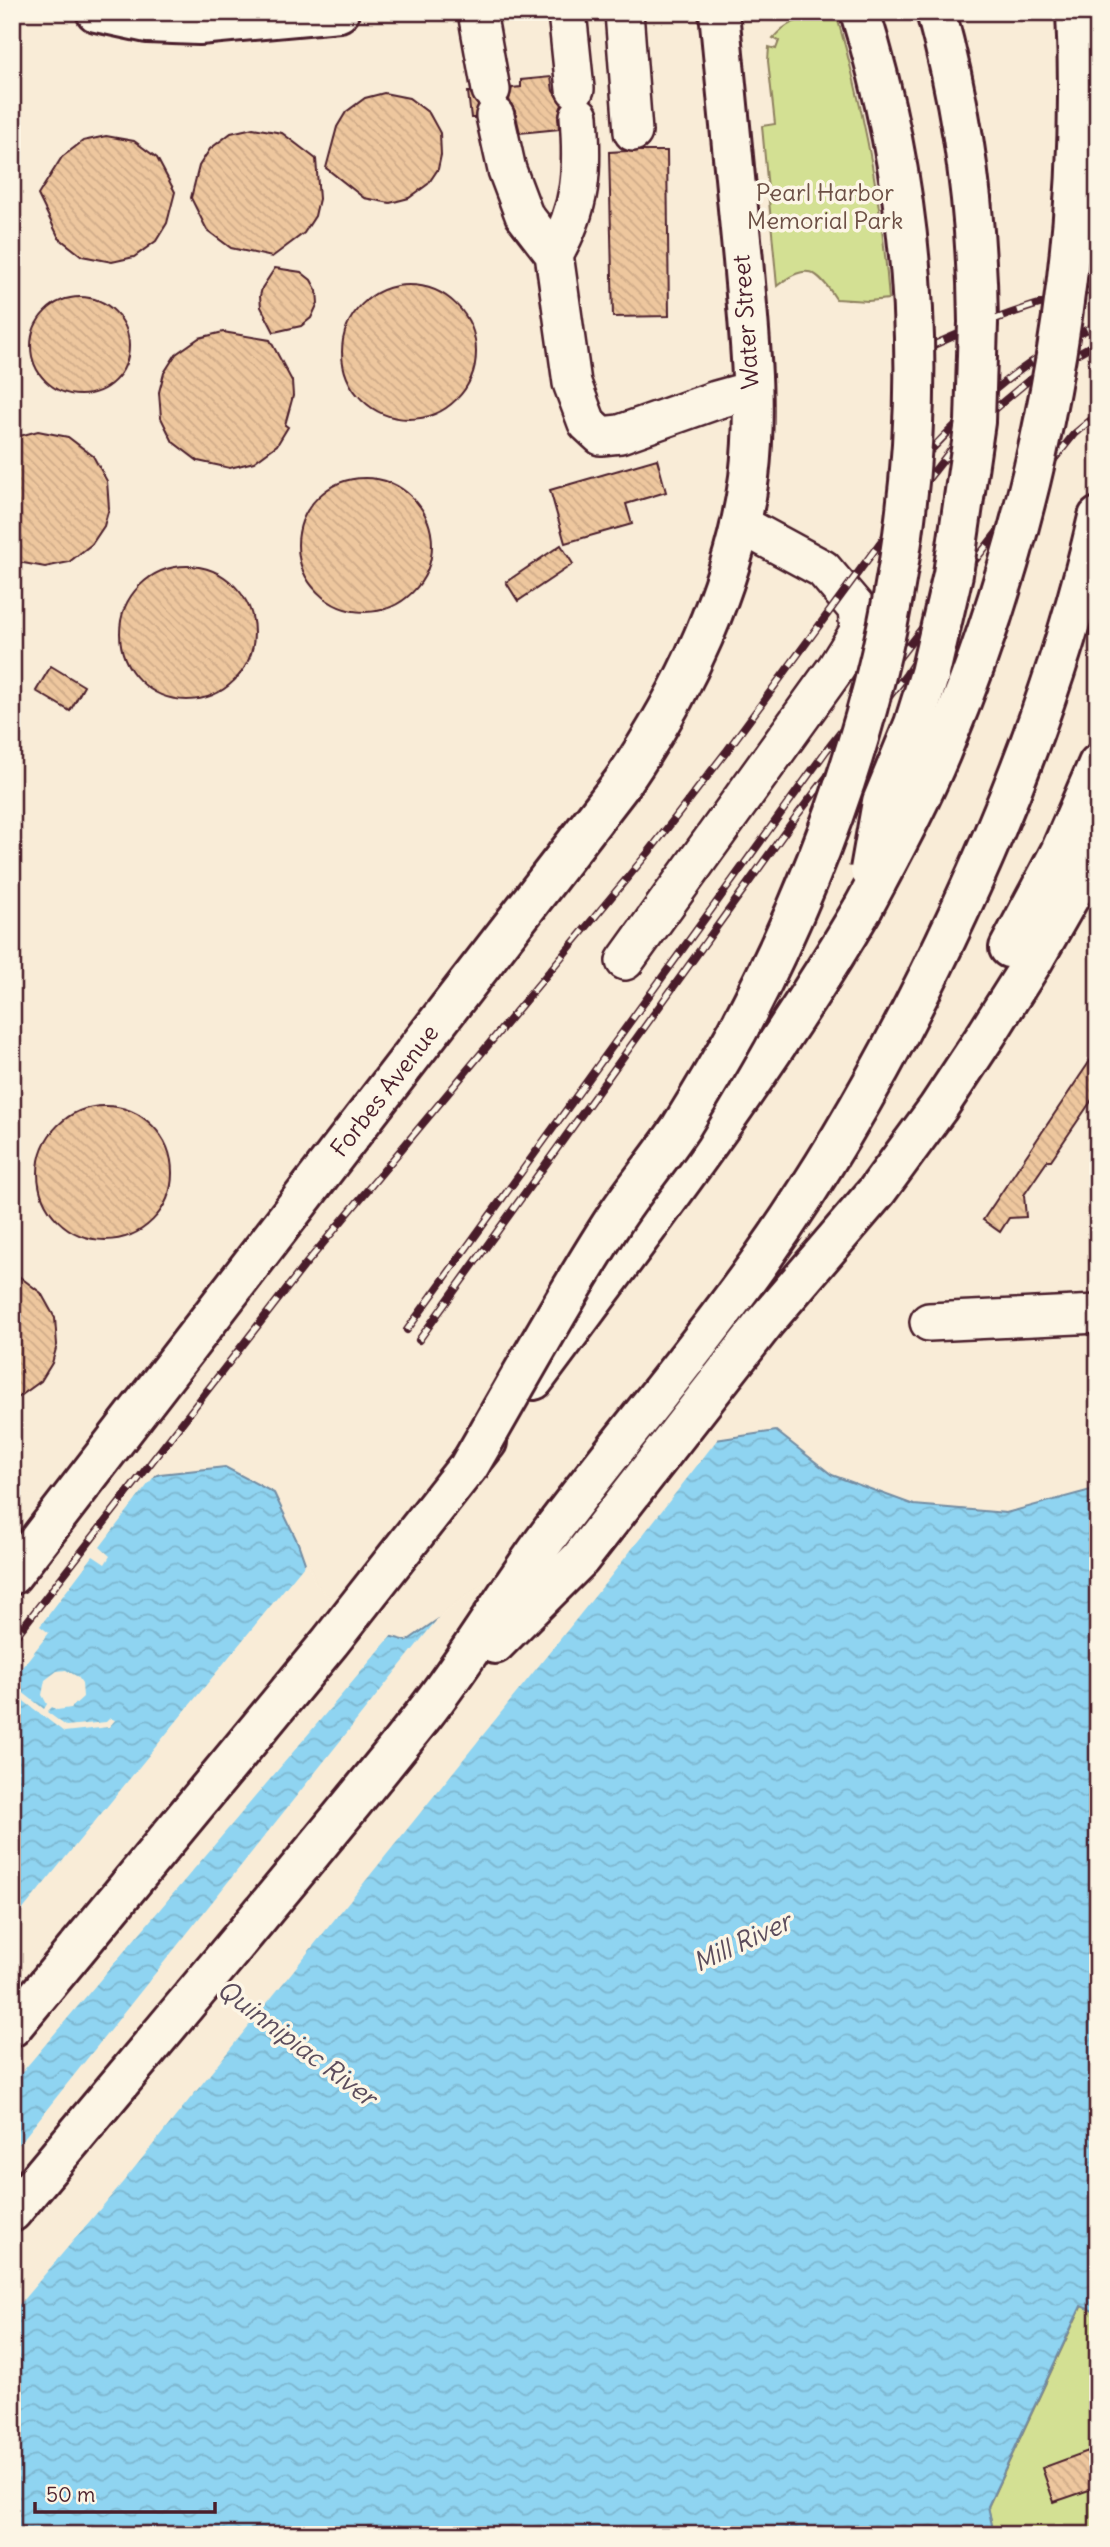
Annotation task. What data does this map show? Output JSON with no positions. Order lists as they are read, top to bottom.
{
  "streets": {
    "main road": ["Water Street", "Forbes Avenue"]
  },
  "crossings": [
    ["Water Street", "Forbes Avenue"]
  ],
  "water": ["Mill River", "Quinnipiac River"],
  "parks": ["Pearl Harbor Memorial Park"],
  "scale_bar": "50 m"
}
